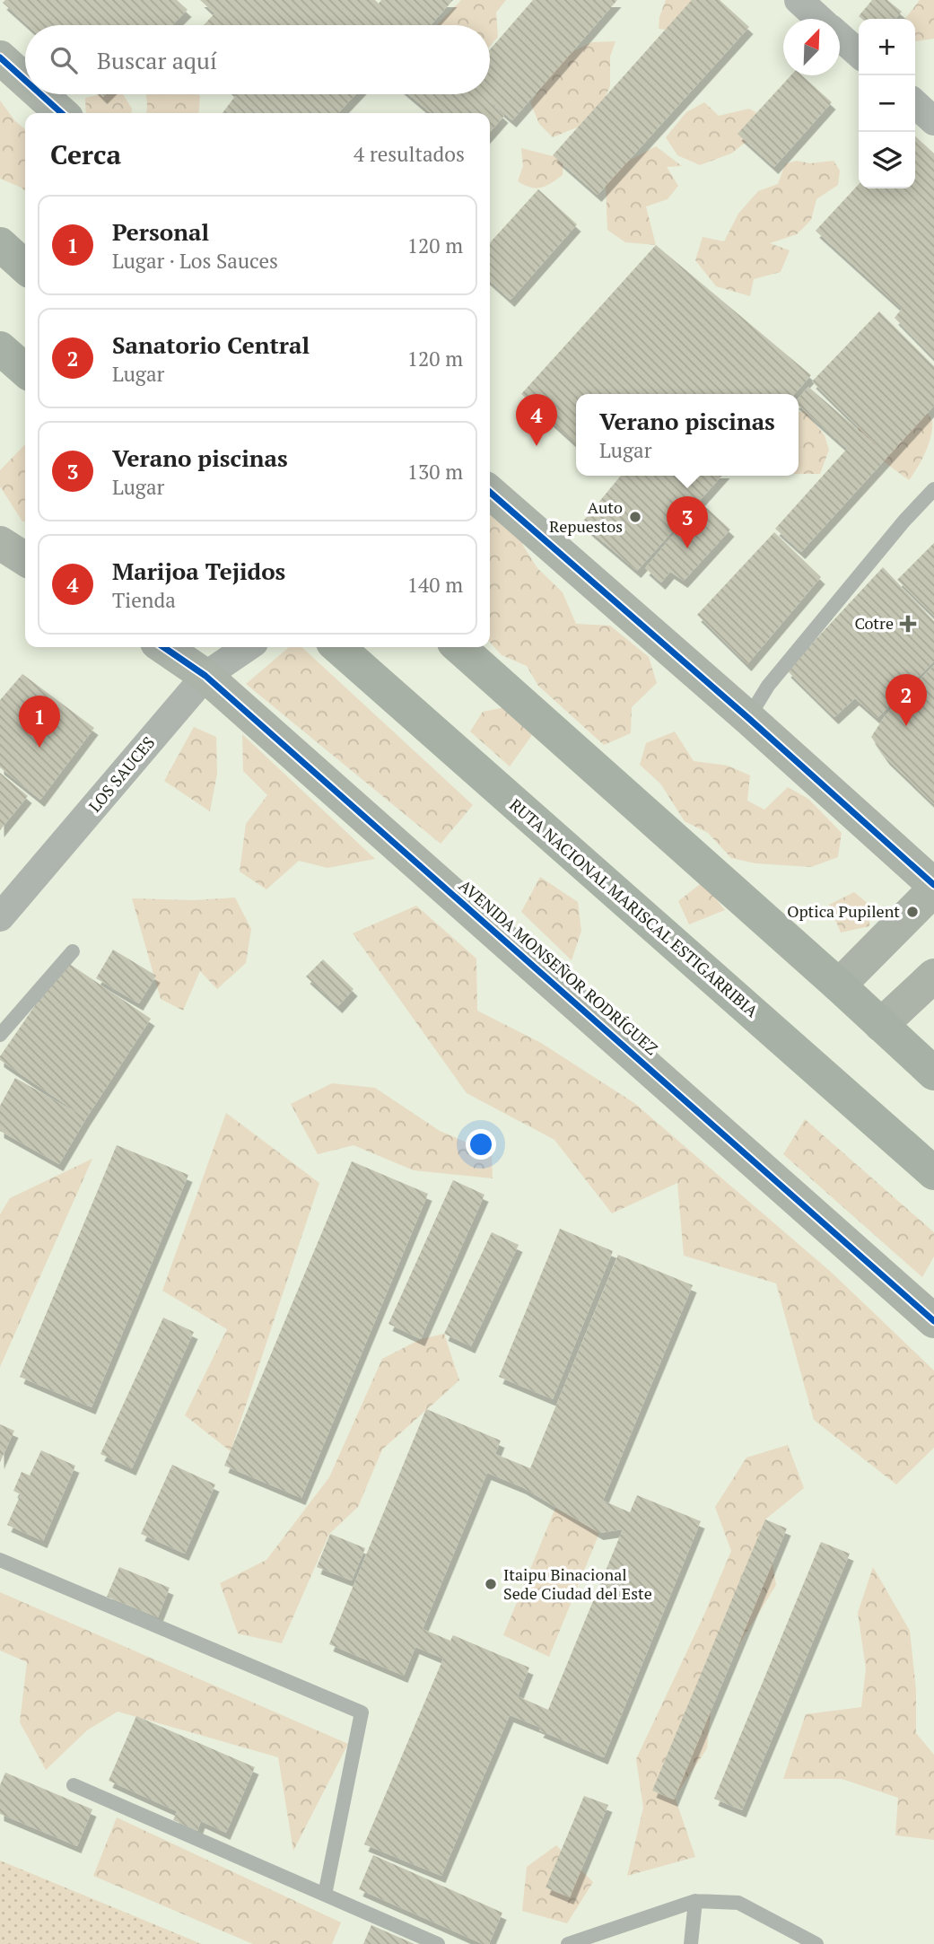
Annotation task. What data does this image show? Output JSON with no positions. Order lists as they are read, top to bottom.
{
  "streets": {
    "highway": ["RUTA NACIONAL MARISCAL ESTIGARRIBIA"],
    "street": ["LOS SAUCES", "AVENIDA MONSEÑOR RODRÍGUEZ"]
  },
  "crossings": [
    ["LOS SAUCES", "AVENIDA MONSEÑOR RODRÍGUEZ"]
  ],
  "places": {
    "other": ["Auto Repuestos", "Optica Pupilent", "Itaipu Binacional Sede Ciudad del Este"],
    "health": ["Cotre"]
  },
  "north": "top right",
  "page": {
    "map_buttons": ["+", "−"],
    "search": "Buscar aquí",
    "heading": ["Cerca", "4 resultados"],
    "list": [
      {
        "mark": "1",
        "name": "Personal",
        "note": "Lugar · Los Sauces",
        "value": "120 m"
      },
      {
        "mark": "2",
        "name": "Sanatorio Central",
        "note": "Lugar",
        "value": "120 m"
      },
      {
        "mark": "3",
        "name": "Verano piscinas",
        "note": "Lugar",
        "value": "130 m"
      },
      {
        "mark": "4",
        "name": "Marijoa Tejidos",
        "note": "Tienda",
        "value": "140 m"
      }
    ],
    "popup": ["Verano piscinas", "Lugar"],
    "pins": [
      "4",
      "3",
      "2",
      "1"
    ]
  }
}
